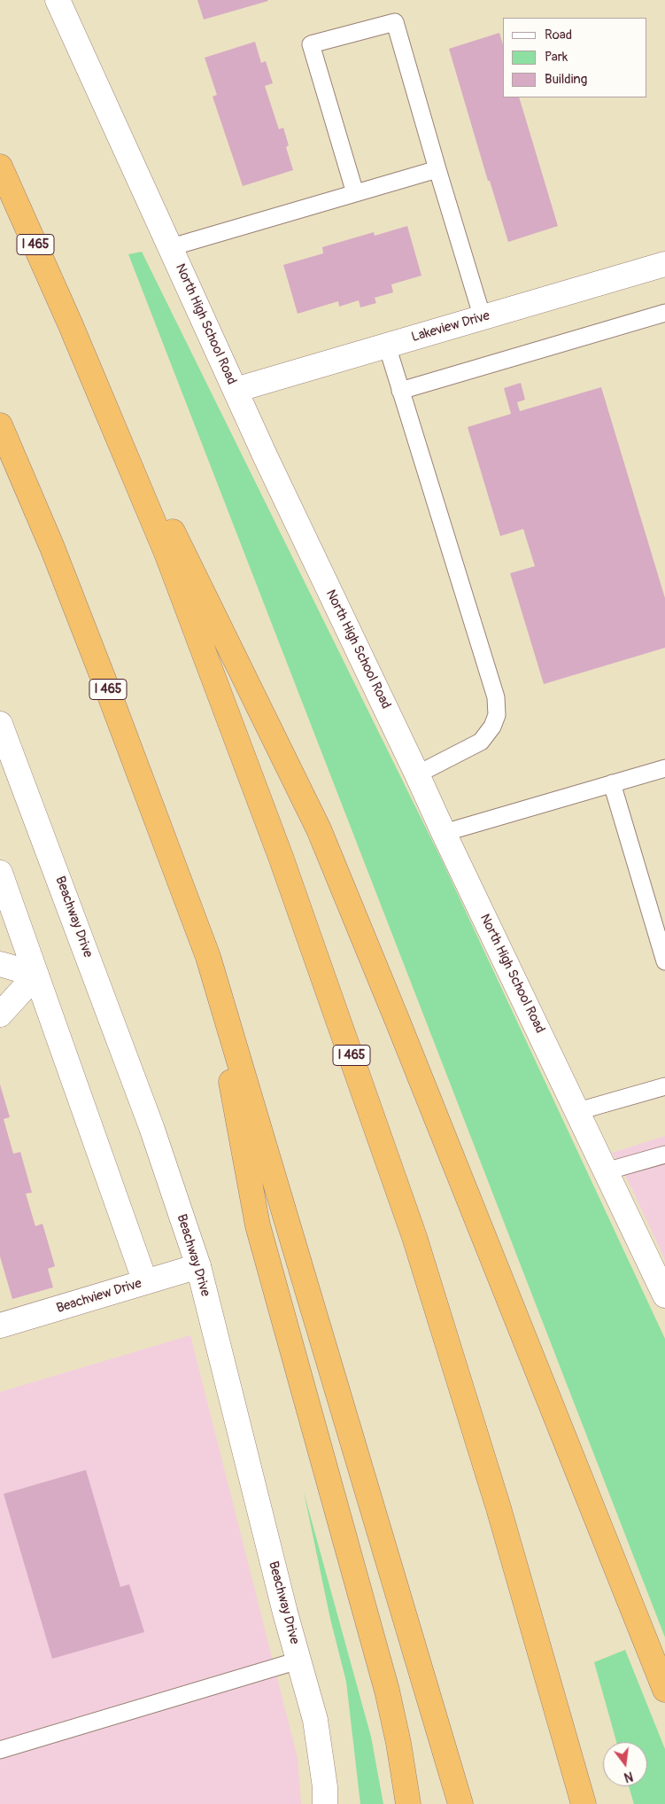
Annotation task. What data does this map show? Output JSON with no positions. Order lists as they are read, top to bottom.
{
  "streets": {
    "highway": ["I 465"],
    "street": [
      "North High School Road",
      "Lakeview Drive",
      "Beachway Drive",
      "Beachview Drive"
    ]
  },
  "crossings": [
    ["North High School Road", "Lakeview Drive"],
    ["Beachway Drive", "Beachview Drive"]
  ],
  "legend": ["Road", "Park", "Building"],
  "north": "bottom"
}
